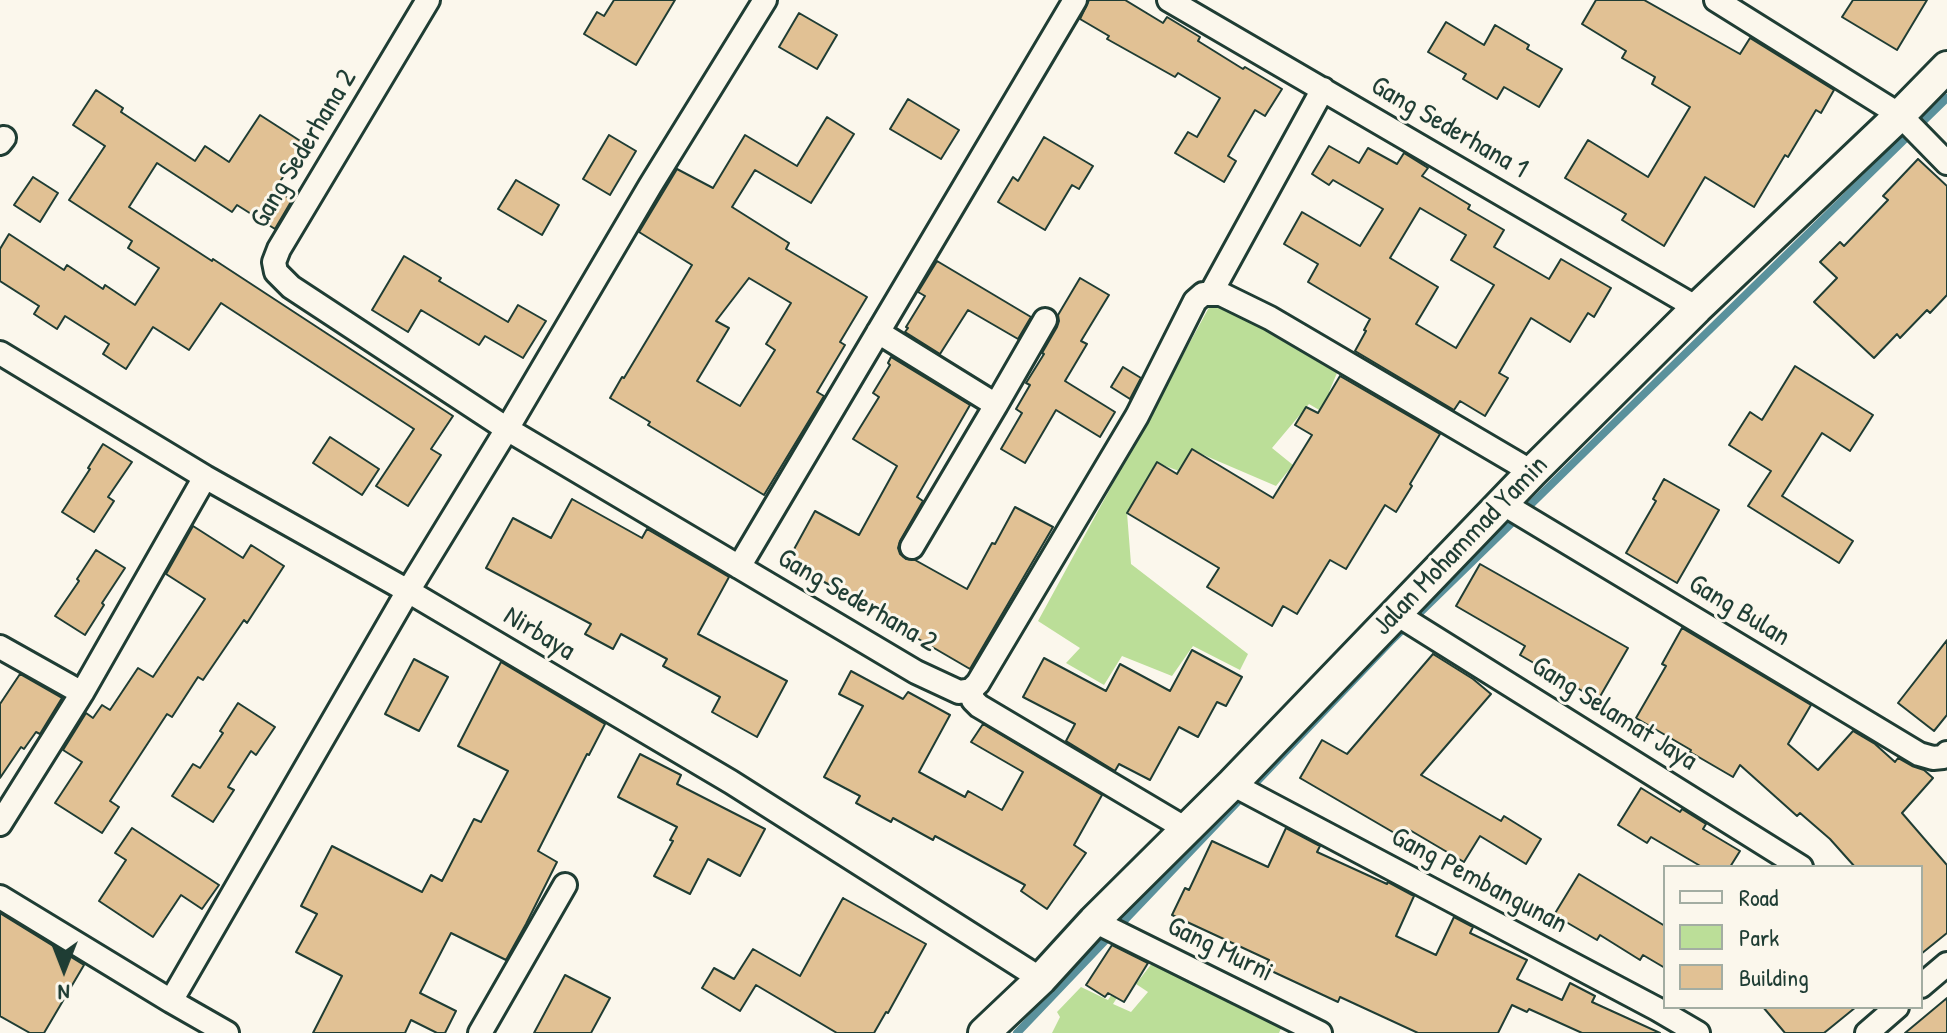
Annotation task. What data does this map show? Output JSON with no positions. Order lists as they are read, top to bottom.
{
  "streets": {
    "street": [
      "Gang Sederhana 1",
      "Gang Sederhana 2",
      "Jalan Mohammad Yamin",
      "Gang Bulan",
      "Nirbaya",
      "Gang Selamat Jaya",
      "Gang Pembangunan",
      "Gang Murni"
    ]
  },
  "crossings": [
    ["Gang Sederhana 1", "Jalan Mohammad Yamin"],
    ["Jalan Mohammad Yamin", "Gang Bulan"],
    ["Jalan Mohammad Yamin", "Nirbaya"],
    ["Jalan Mohammad Yamin", "Gang Selamat Jaya"],
    ["Jalan Mohammad Yamin", "Gang Pembangunan"],
    ["Jalan Mohammad Yamin", "Gang Murni"]
  ],
  "legend": ["Road", "Park", "Building"],
  "north": "bottom"
}
